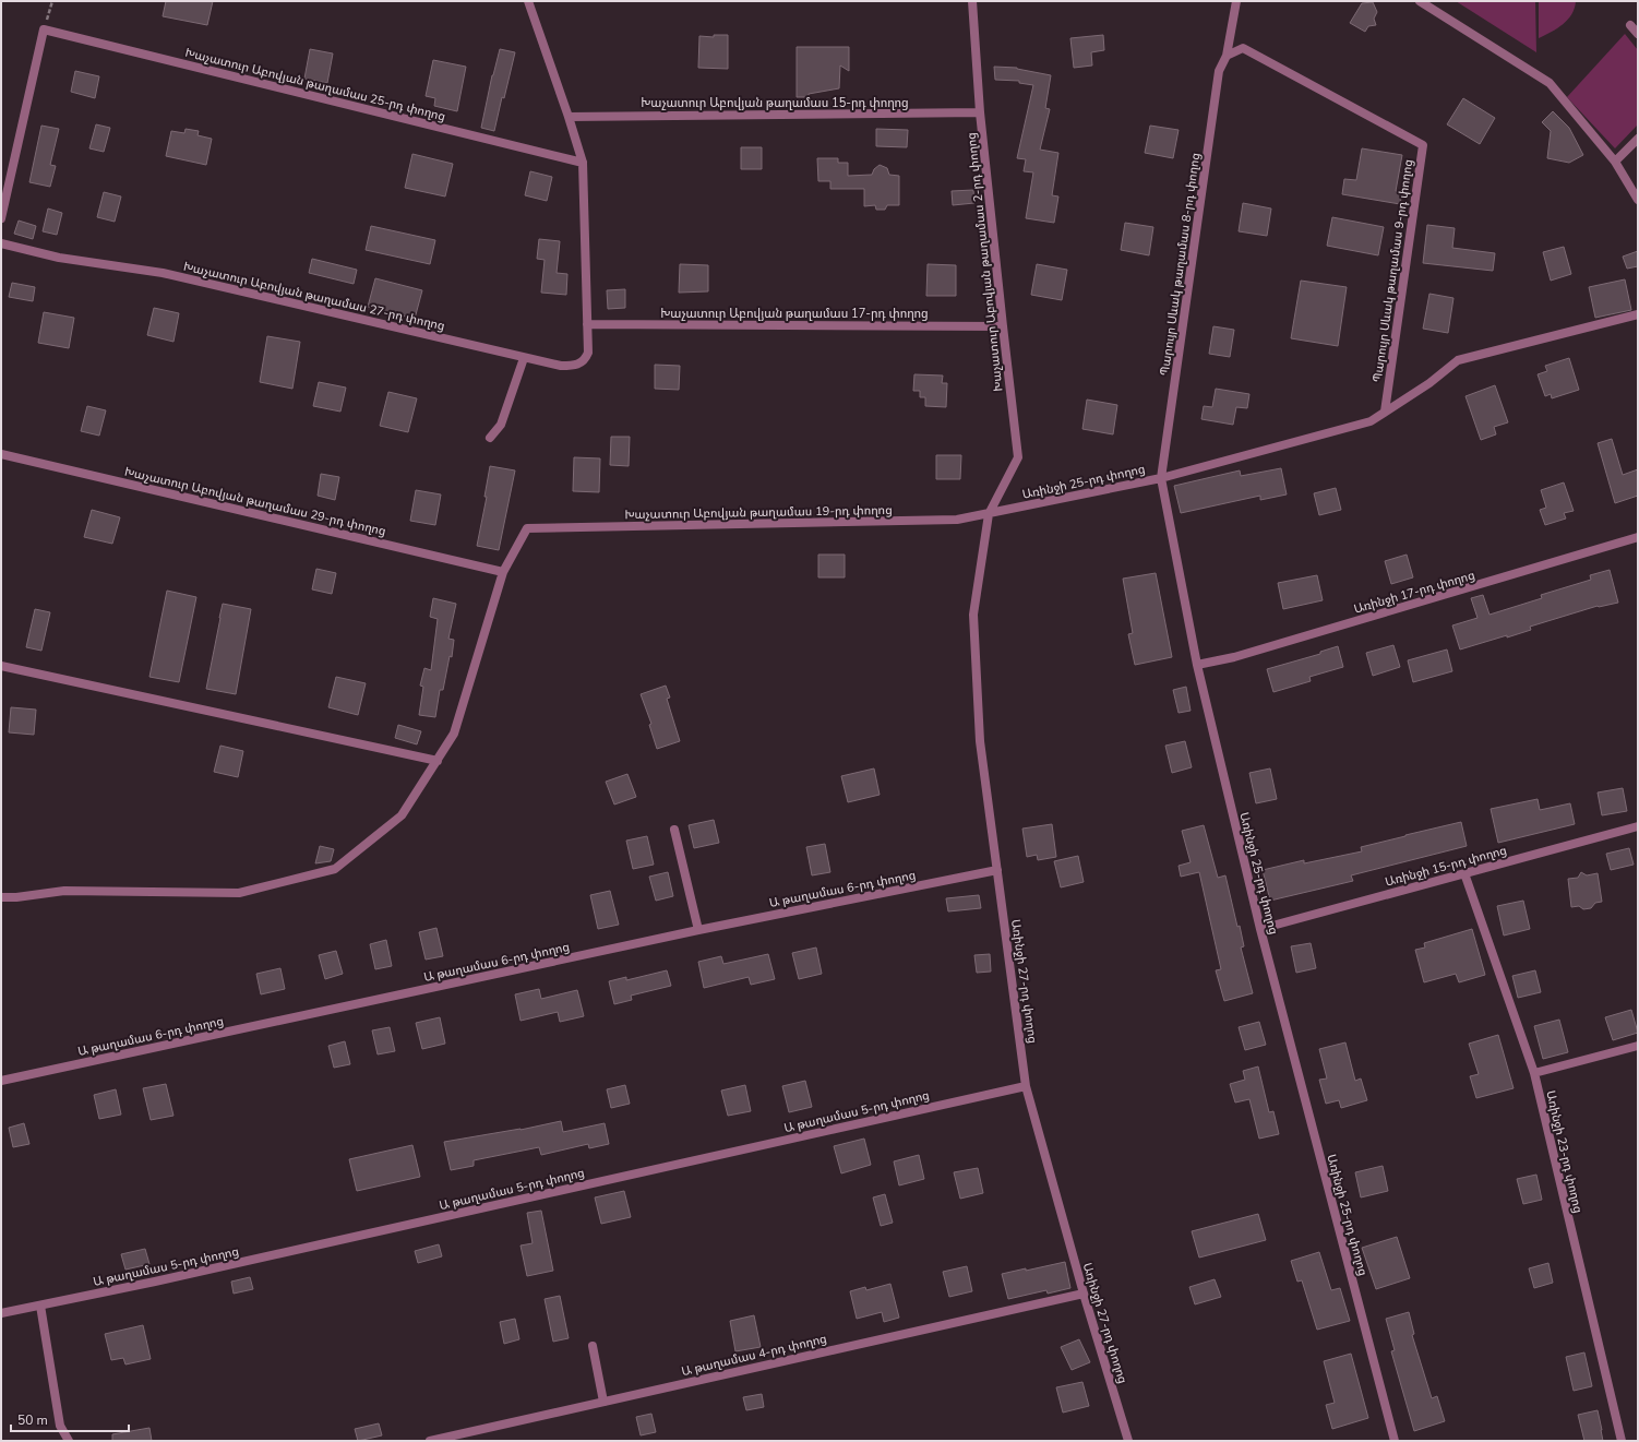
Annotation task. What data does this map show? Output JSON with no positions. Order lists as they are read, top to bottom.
{
  "streets": {
    "street": [
      "Խաչատուր Աբովյան թաղամաս 25-րդ փողոց",
      "Խաչատուր Աբովյան թաղամաս 15-րդ փողոց",
      "Խաչատուր Աբովյան թաղամաս 2-րդ փողոց",
      "Պարույր Սևակ թաղամաս 8-րդ փողոց",
      "Պարույր Սևակ թաղամաս 9-րդ փողոց",
      "Խաչատուր Աբովյան թաղամաս 27-րդ փողոց",
      "Խաչատուր Աբովյան թաղամաս 17-րդ փողոց",
      "Առինջի 25-րդ փողոց",
      "Խաչատուր Աբովյան թաղամաս 29-րդ փողոց",
      "Խաչատուր Աբովյան թաղամաս 19-րդ փողոց",
      "Առինջի 17-րդ փողոց",
      "Առինջի 15-րդ փողոց",
      "Ա թաղամաս 6-րդ փողոց",
      "Առինջի 27-րդ փողոց",
      "Ա թաղամաս 5-րդ փողոց",
      "Առինջի 23-րդ փողոց",
      "Ա թաղամաս 4-րդ փողոց"
    ]
  },
  "crossings": [
    ["Խաչատուր Աբովյան թաղամաս 15-րդ փողոց", "Խաչատուր Աբովյան թաղամաս 2-րդ փողոց"],
    ["Խաչատուր Աբովյան թաղամաս 2-րդ փողոց", "Խաչատուր Աբովյան թաղամաս 17-րդ փողոց"],
    ["Խաչատուր Աբովյան թաղամաս 2-րդ փողոց", "Առինջի 25-րդ փողոց"],
    ["Խաչատուր Աբովյան թաղամաս 2-րդ փողոց", "Խաչատուր Աբովյան թաղամաս 19-րդ փողոց"],
    ["Խաչատուր Աբովյան թաղամաս 2-րդ փողոց", "Առինջի 27-րդ փողոց"],
    ["Պարույր Սևակ թաղամաս 8-րդ փողոց", "Պարույր Սևակ թաղամաս 9-րդ փողոց"],
    ["Պարույր Սևակ թաղամաս 8-րդ փողոց", "Առինջի 25-րդ փողոց"],
    ["Խաչատուր Աբովյան թաղամաս 27-րդ փողոց", "Խաչատուր Աբովյան թաղամաս 17-րդ փողոց"],
    ["Առինջի 25-րդ փողոց", "Խաչատուր Աբովյան թաղամաս 19-րդ փողոց"],
    ["Առինջի 25-րդ փողոց", "Առինջի 17-րդ փողոց"],
    ["Առինջի 25-րդ փողոց", "Առինջի 15-րդ փողոց"],
    ["Առինջի 25-րդ փողոց", "Առինջի 27-րդ փողոց"],
    ["Խաչատուր Աբովյան թաղամաս 29-րդ փողոց", "Խաչատուր Աբովյան թաղամաս 19-րդ փողոց"],
    ["Խաչատուր Աբովյան թաղամաս 19-րդ փողոց", "Առինջի 27-րդ փողոց"],
    ["Առինջի 15-րդ փողոց", "Առինջի 23-րդ փողոց"],
    ["Ա թաղամաս 6-րդ փողոց", "Առինջի 27-րդ փողոց"],
    ["Առինջի 27-րդ փողոց", "Ա թաղամաս 5-րդ փողոց"],
    ["Առինջի 27-րդ փողոց", "Ա թաղամաս 4-րդ փողոց"]
  ],
  "scale_bar": "50 m"
}
